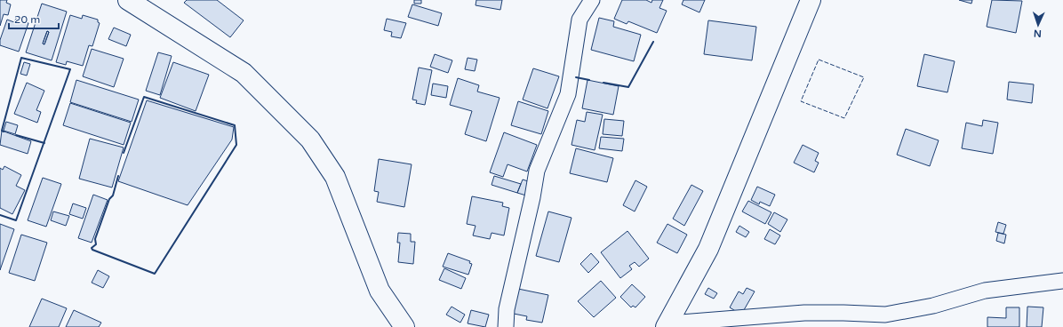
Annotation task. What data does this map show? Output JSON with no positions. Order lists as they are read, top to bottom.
{
  "scale_bar": "20 m",
  "north": "bottom"
}
